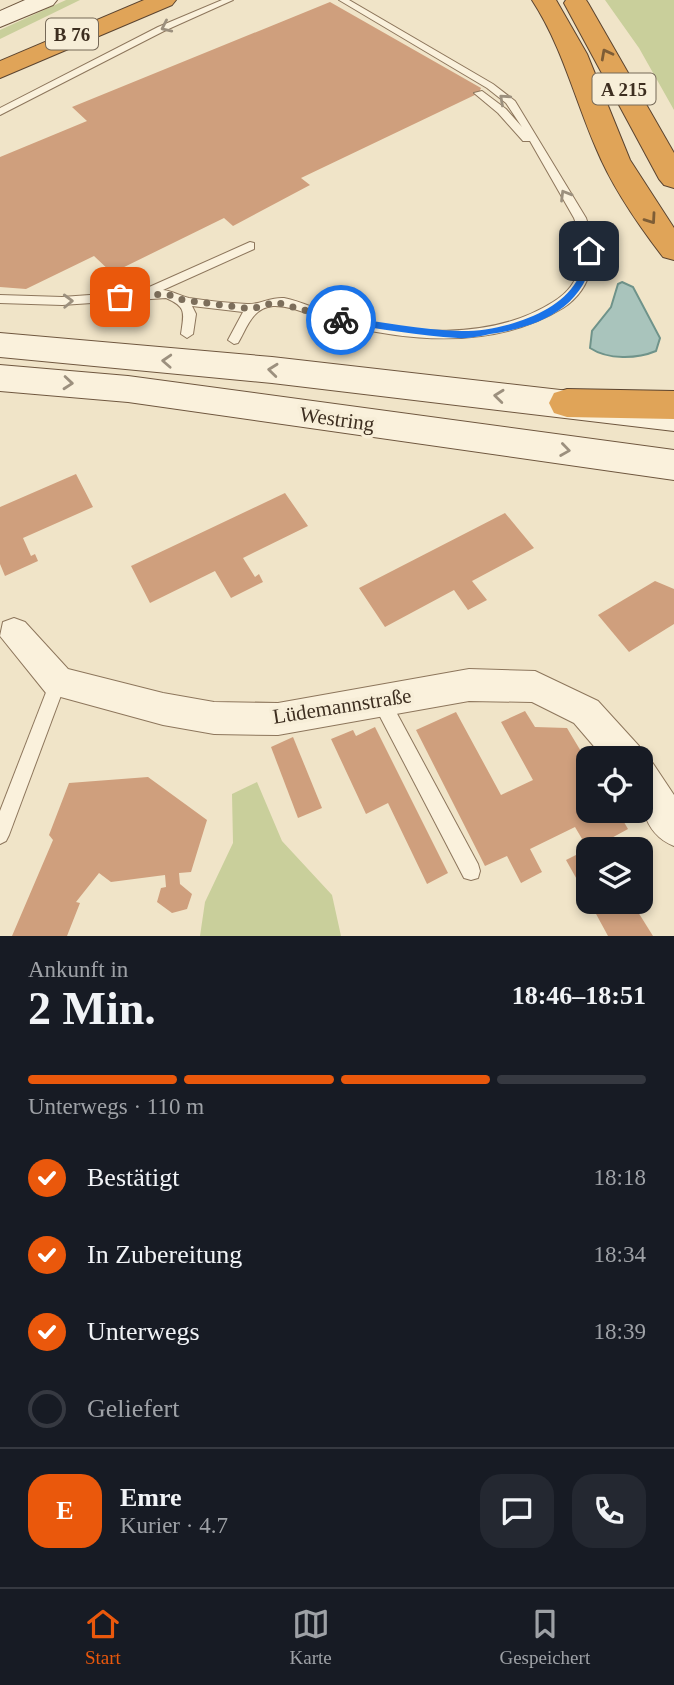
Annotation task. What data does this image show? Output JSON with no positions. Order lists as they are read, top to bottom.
{
  "streets": {
    "highway": ["B 76", "A 215"],
    "main road": ["Westring"],
    "street": ["Lüdemannstraße"]
  },
  "page": {
    "heading": ["2 Min.", "Ankunft in", "18:46–18:51"],
    "panel": ["Emre", "Kurier · 4.7"],
    "bar": "Unterwegs · 110 m",
    "list": [
      ["Bestätigt", "18:18"],
      ["In Zubereitung", "18:34"],
      ["Unterwegs", "18:39"],
      "Geliefert"
    ],
    "round": "E",
    "tabs": ["Start", "Karte", "Gespeichert"]
  }
}
